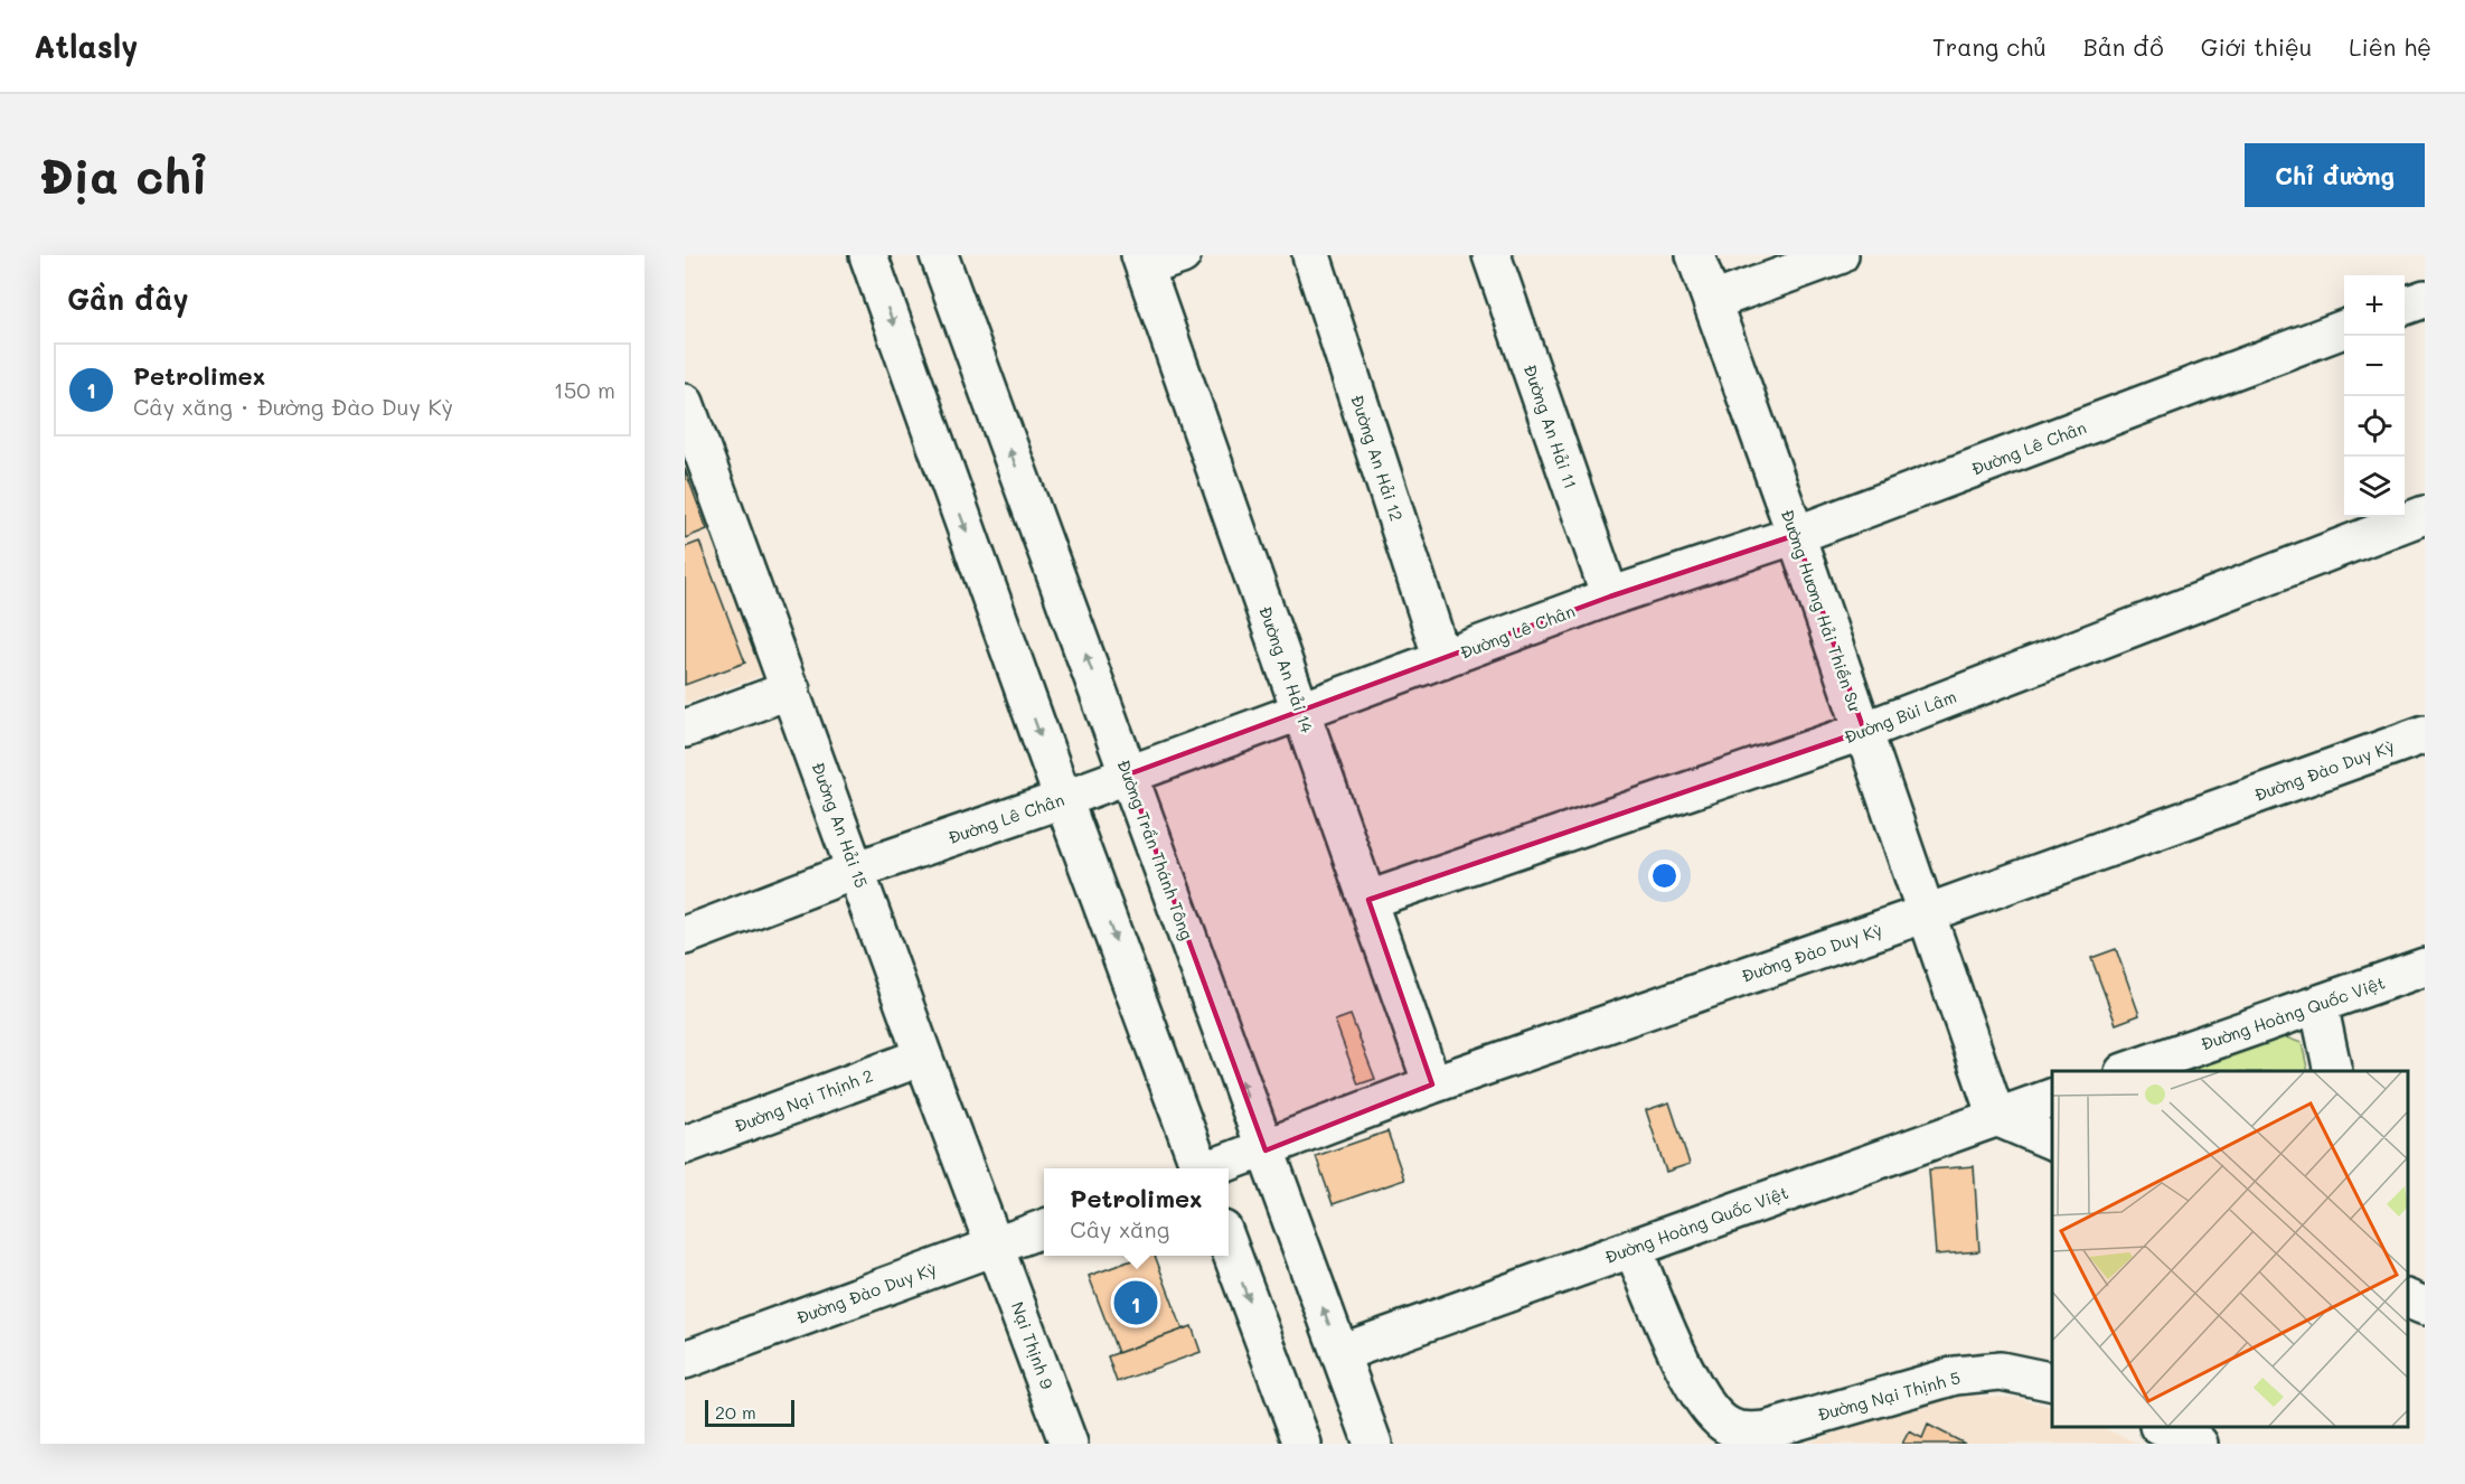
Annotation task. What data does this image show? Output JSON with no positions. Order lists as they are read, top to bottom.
{
  "streets": {
    "street": [
      "Đường An Hải 11",
      "Đường Lê Chân",
      "Đường An Hải 12",
      "Đường Hương Hải Thiền Sư",
      "Đường An Hải 14",
      "Đường Bùi Lâm",
      "Đường Đào Duy Kỳ",
      "Đường An Hải 15",
      "Đường Trần Thánh Tông",
      "Đường Hoàng Quốc Việt",
      "Đường Nại Thịnh 2",
      "Nại Thịnh 9",
      "Đường Nại Thịnh 5"
    ]
  },
  "crossings": [
    ["Đường An Hải 11", "Đường Lê Chân"],
    ["Đường Lê Chân", "Đường An Hải 12"],
    ["Đường Lê Chân", "Đường Hương Hải Thiền Sư"],
    ["Đường Lê Chân", "Đường An Hải 14"],
    ["Đường Lê Chân", "Đường An Hải 15"],
    ["Đường Lê Chân", "Đường Trần Thánh Tông"],
    ["Đường Hương Hải Thiền Sư", "Đường Bùi Lâm"],
    ["Đường Hương Hải Thiền Sư", "Đường Đào Duy Kỳ"],
    ["Đường Hương Hải Thiền Sư", "Đường Hoàng Quốc Việt"],
    ["Đường An Hải 14", "Đường Bùi Lâm"],
    ["Đường An Hải 14", "Đường Đào Duy Kỳ"],
    ["Đường Đào Duy Kỳ", "Đường An Hải 15"],
    ["Đường Đào Duy Kỳ", "Đường Trần Thánh Tông"],
    ["Đường Đào Duy Kỳ", "Nại Thịnh 9"],
    ["Đường An Hải 15", "Đường Nại Thịnh 2"],
    ["Đường An Hải 15", "Nại Thịnh 9"],
    ["Đường Trần Thánh Tông", "Đường Hoàng Quốc Việt"],
    ["Đường Hoàng Quốc Việt", "Đường Nại Thịnh 5"]
  ],
  "scale_bar": "20 m",
  "page": {
    "header": "Atlasly",
    "nav": [
      "Trang chủ",
      "Bản đồ",
      "Giới thiệu",
      "Liên hệ"
    ],
    "buttons": "Chỉ đường",
    "title": "Địa chỉ",
    "heading": "Gần đây",
    "map_buttons": ["+", "−"],
    "list": [
      {
        "mark": "1",
        "name": "Petrolimex",
        "note": "Cây xăng · Đường Đào Duy Kỳ",
        "value": "150 m"
      }
    ],
    "popup": ["Petrolimex", "Cây xăng"],
    "pins": "1",
    "scale": "20 m"
  }
}
